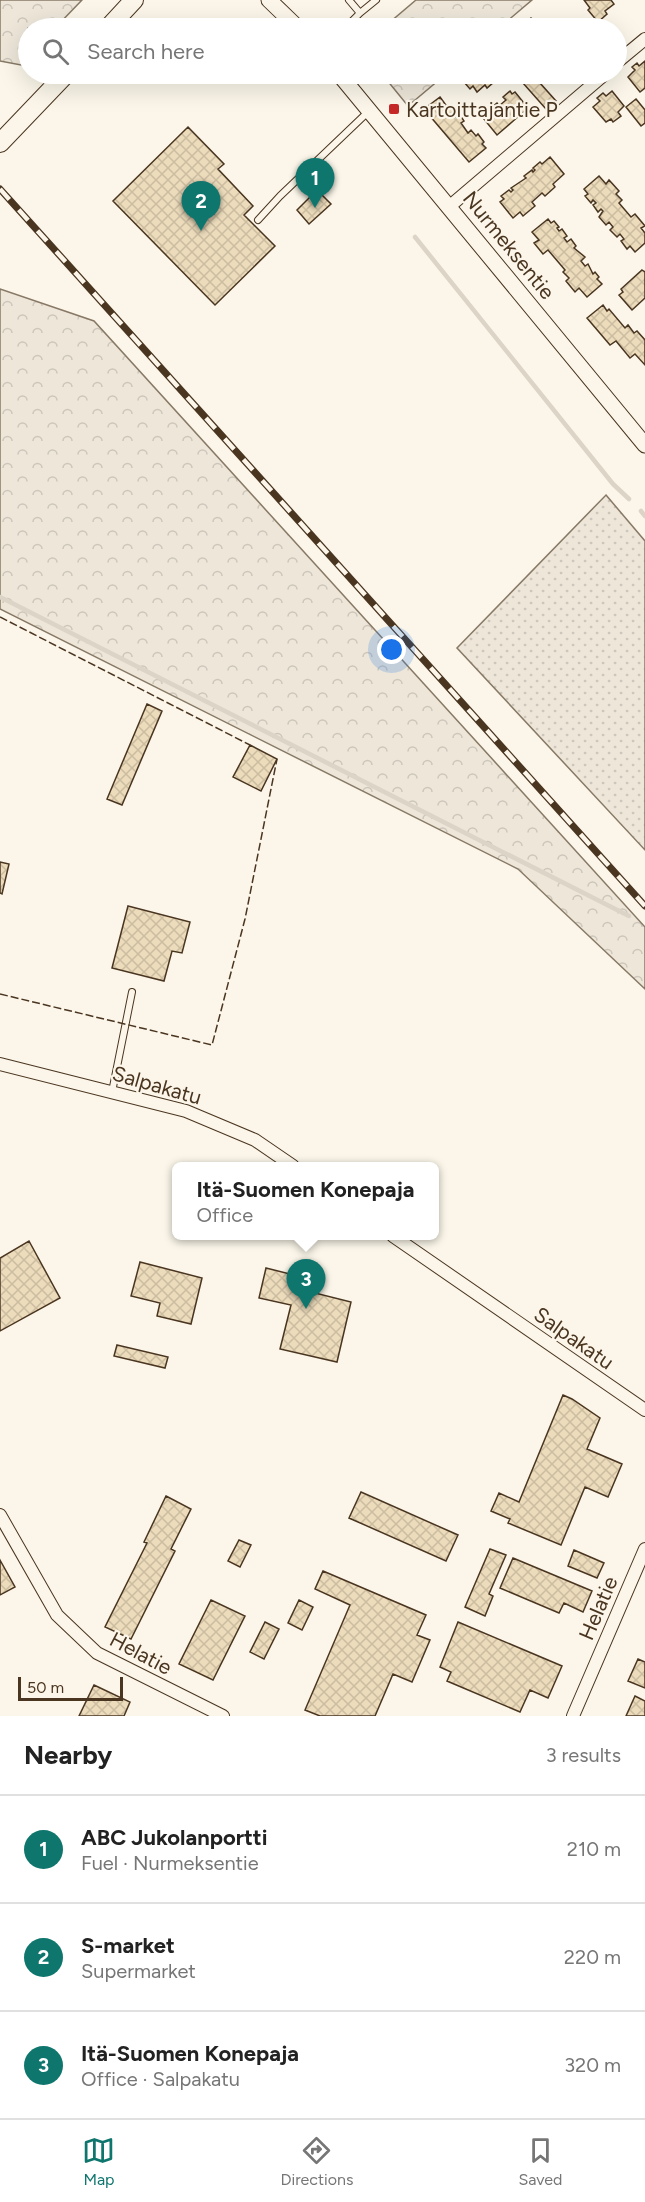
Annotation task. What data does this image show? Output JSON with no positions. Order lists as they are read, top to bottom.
{
  "streets": {
    "street": ["Nurmeksentie", "Salpakatu", "Helatie"]
  },
  "places": {
    "transit": ["Kartoittajantie P"]
  },
  "scale_bar": "50 m",
  "page": {
    "search": "Search here",
    "pins": ["1", "2", "3"],
    "popup": ["Itä-Suomen Konepaja", "Office"],
    "scale": "50 m",
    "heading": ["Nearby", "3 results"],
    "list": [
      {
        "mark": "1",
        "name": "ABC Jukolanportti",
        "note": "Fuel · Nurmeksentie",
        "value": "210 m"
      },
      {
        "mark": "2",
        "name": "S-market",
        "note": "Supermarket",
        "value": "220 m"
      },
      {
        "mark": "3",
        "name": "Itä-Suomen Konepaja",
        "note": "Office · Salpakatu",
        "value": "320 m"
      }
    ],
    "nav": ["Map", "Directions", "Saved"]
  }
}
